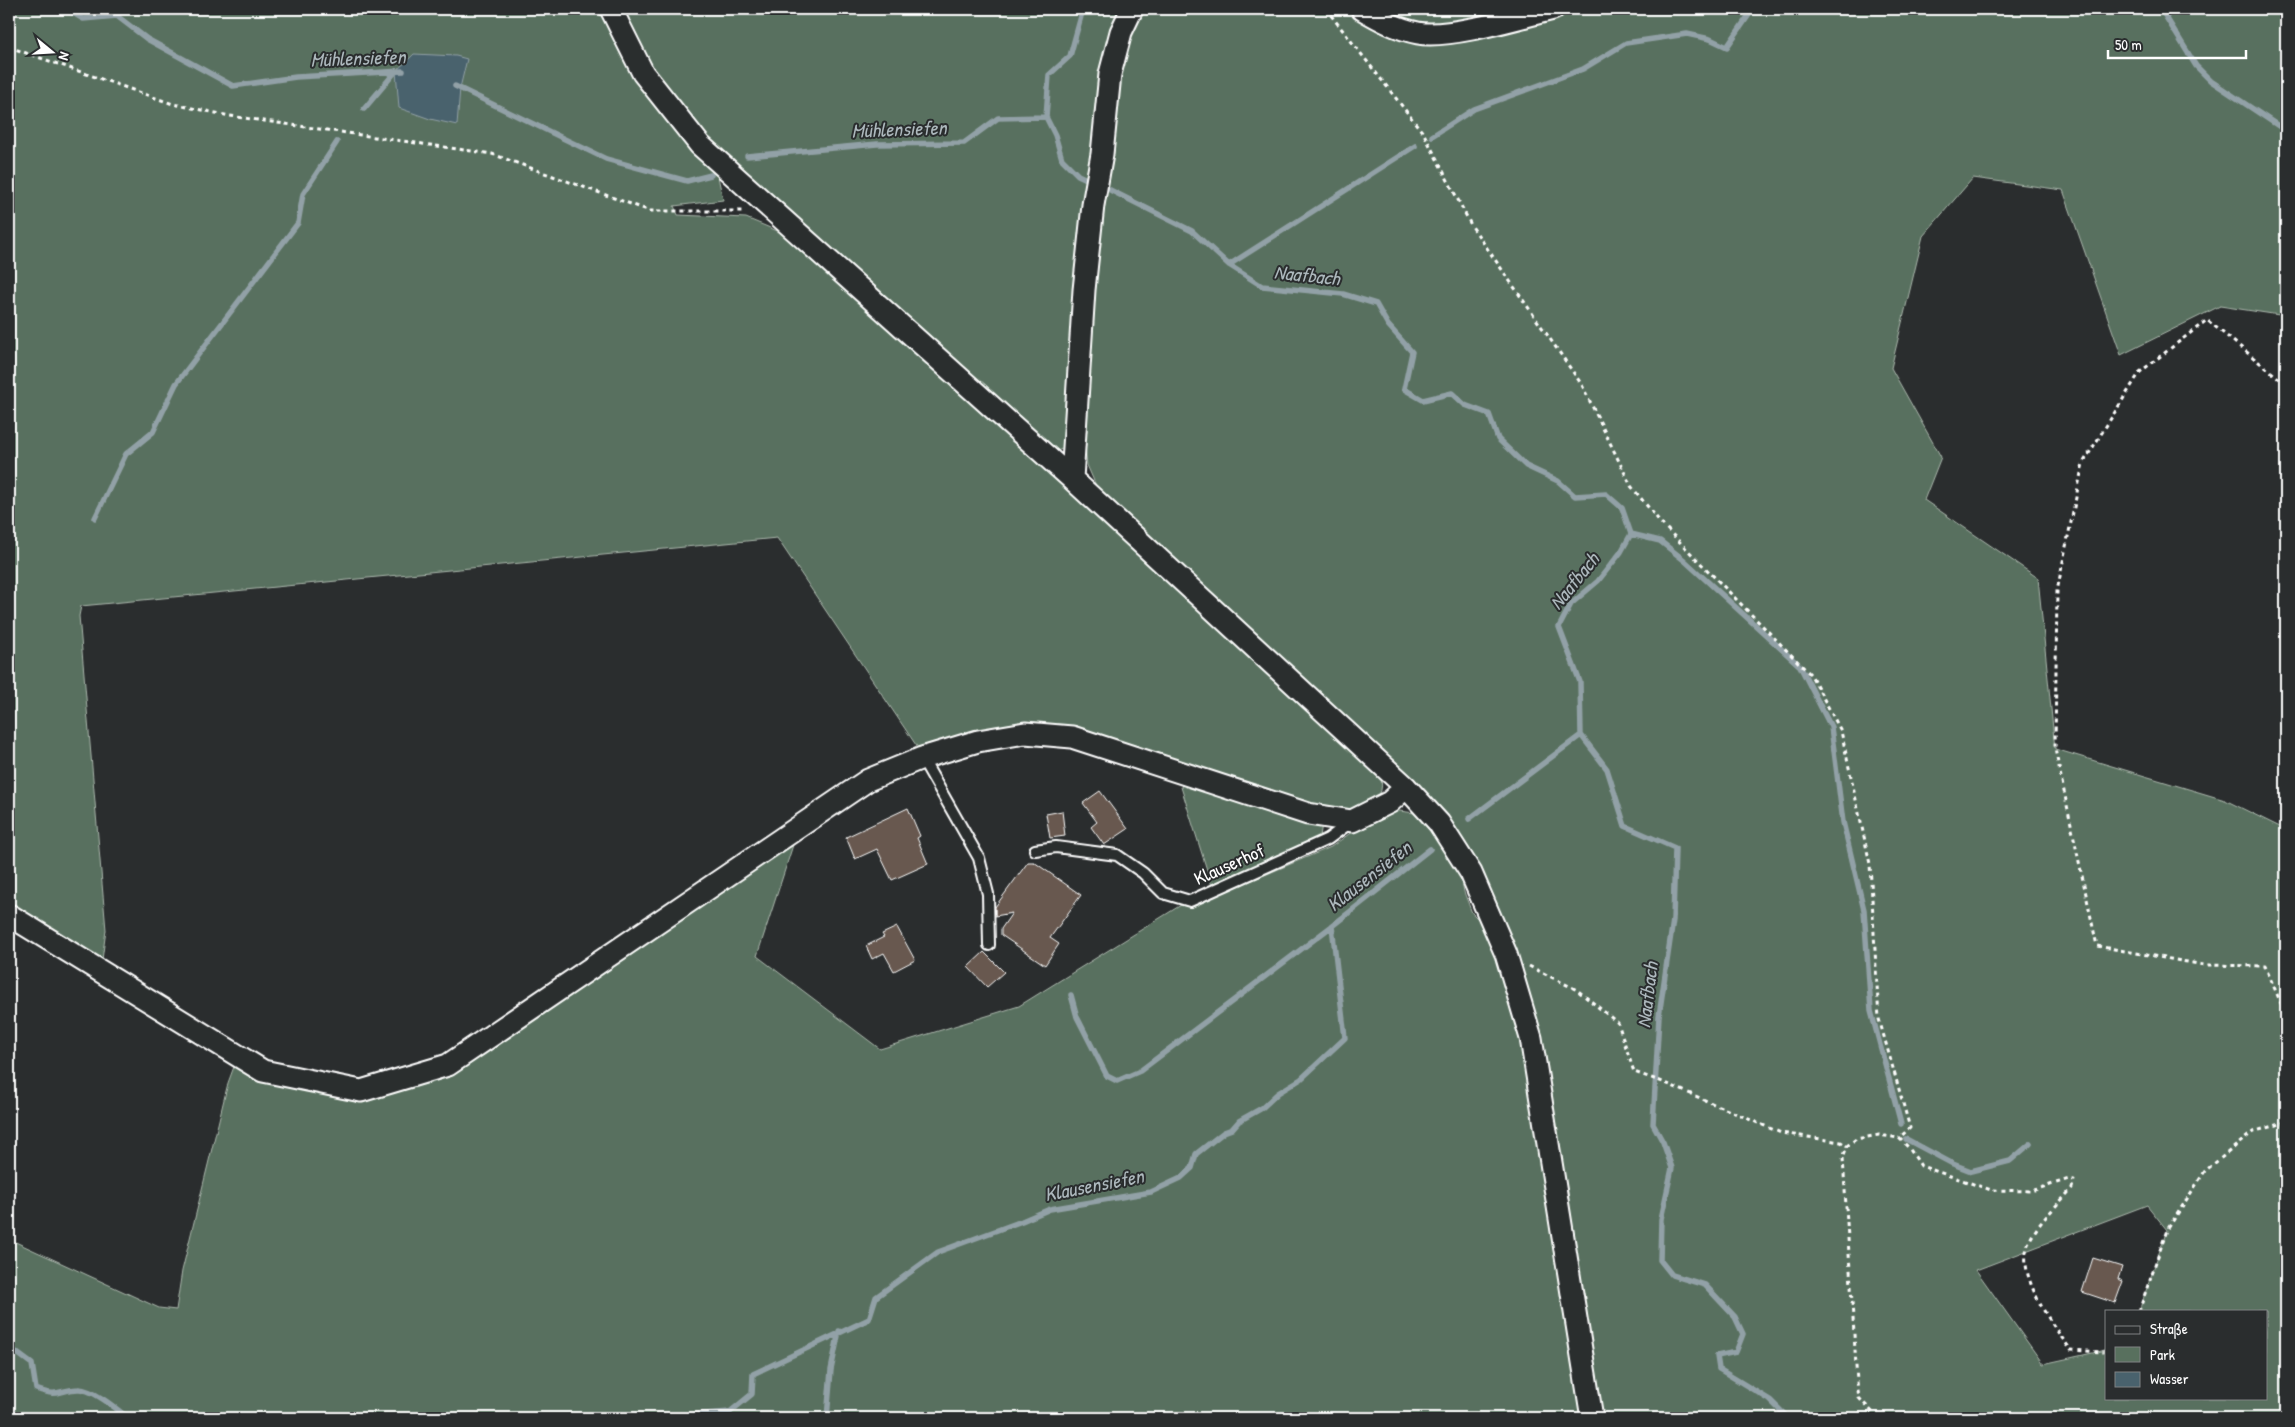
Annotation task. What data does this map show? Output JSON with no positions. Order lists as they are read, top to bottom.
{
  "streets": {
    "lane": ["Klauserhof"]
  },
  "water": ["Mühlensiefen", "Naafbach", "Klausensiefen"],
  "legend": ["Straße", "Park", "Wasser"],
  "scale_bar": "50 m",
  "north": "right"
}
